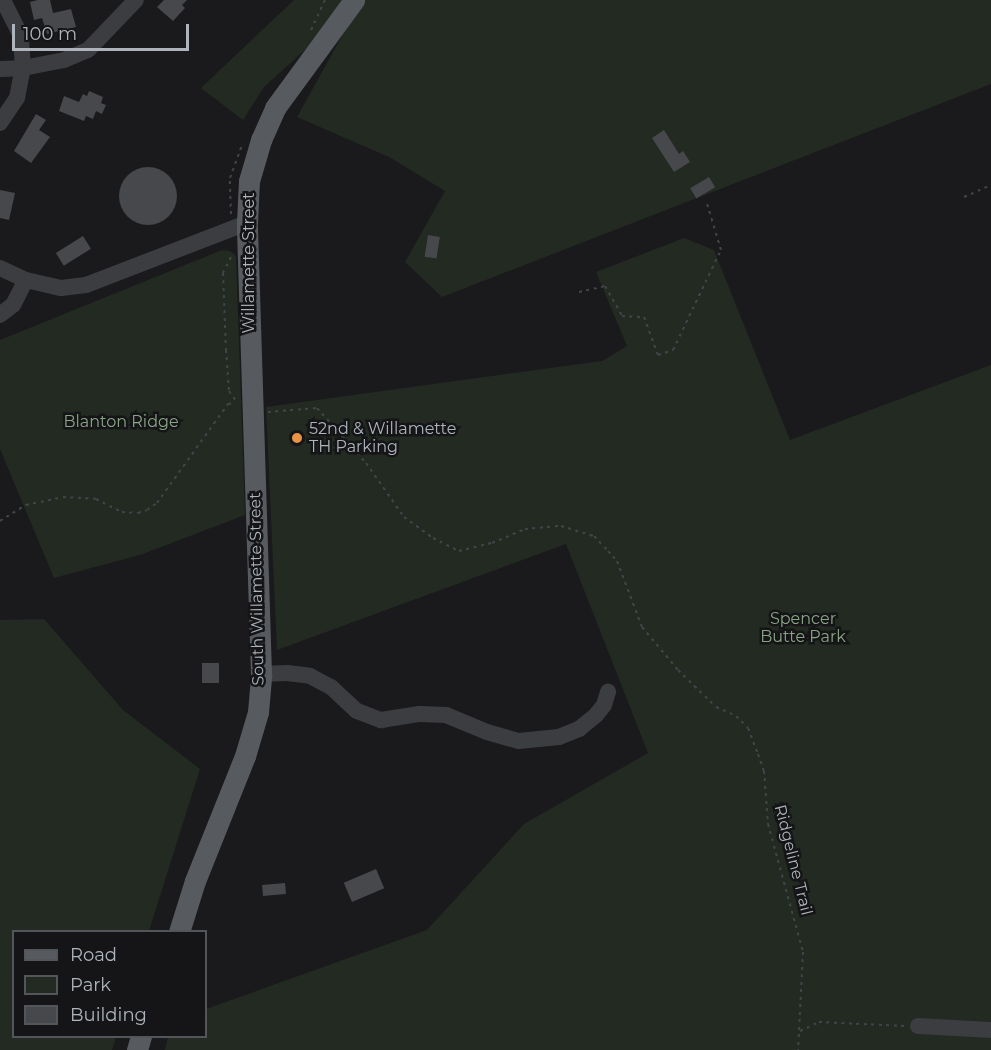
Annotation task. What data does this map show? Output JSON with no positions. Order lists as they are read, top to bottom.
{
  "streets": {
    "main road": ["Willamette Street", "South Willamette Street"],
    "path": ["Ridgeline Trail"]
  },
  "crossings": [
    ["Willamette Street", "South Willamette Street"],
    ["Willamette Street", "Ridgeline Trail"],
    ["South Willamette Street", "Ridgeline Trail"]
  ],
  "parks": ["Blanton Ridge", "Spencer Butte Park"],
  "places": ["52nd & Willamette TH Parking"],
  "legend": ["Road", "Park", "Building"],
  "scale_bar": "100 m"
}
